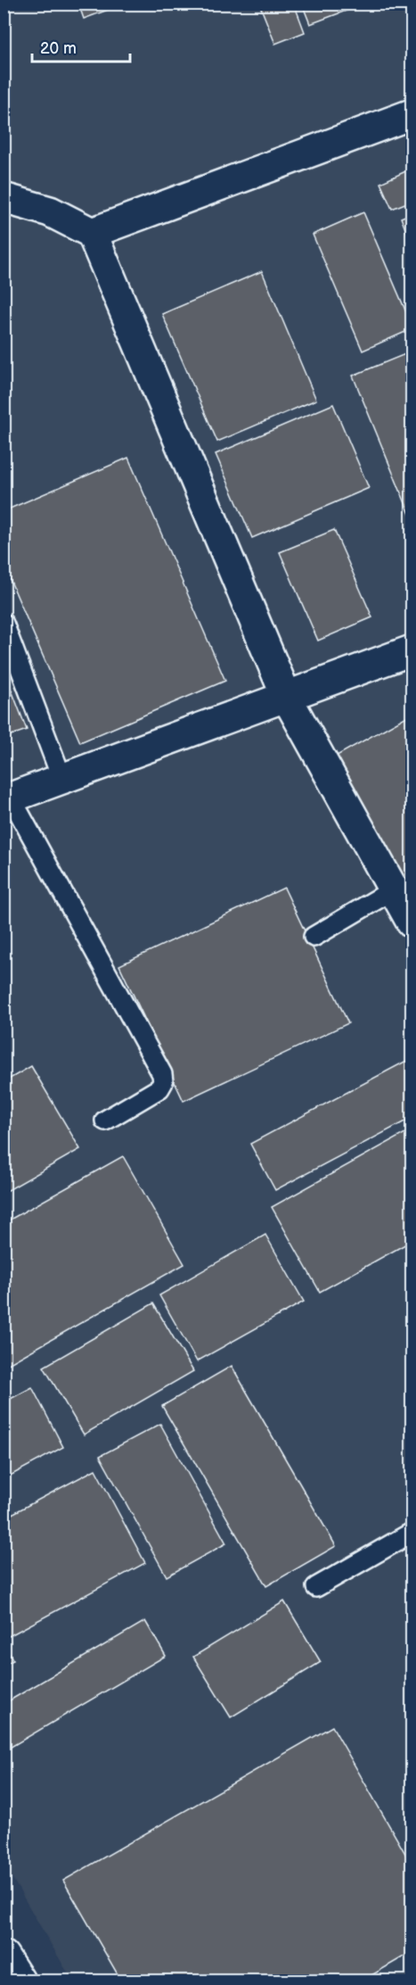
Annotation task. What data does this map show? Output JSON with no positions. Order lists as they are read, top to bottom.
{
  "scale_bar": "20 m"
}
